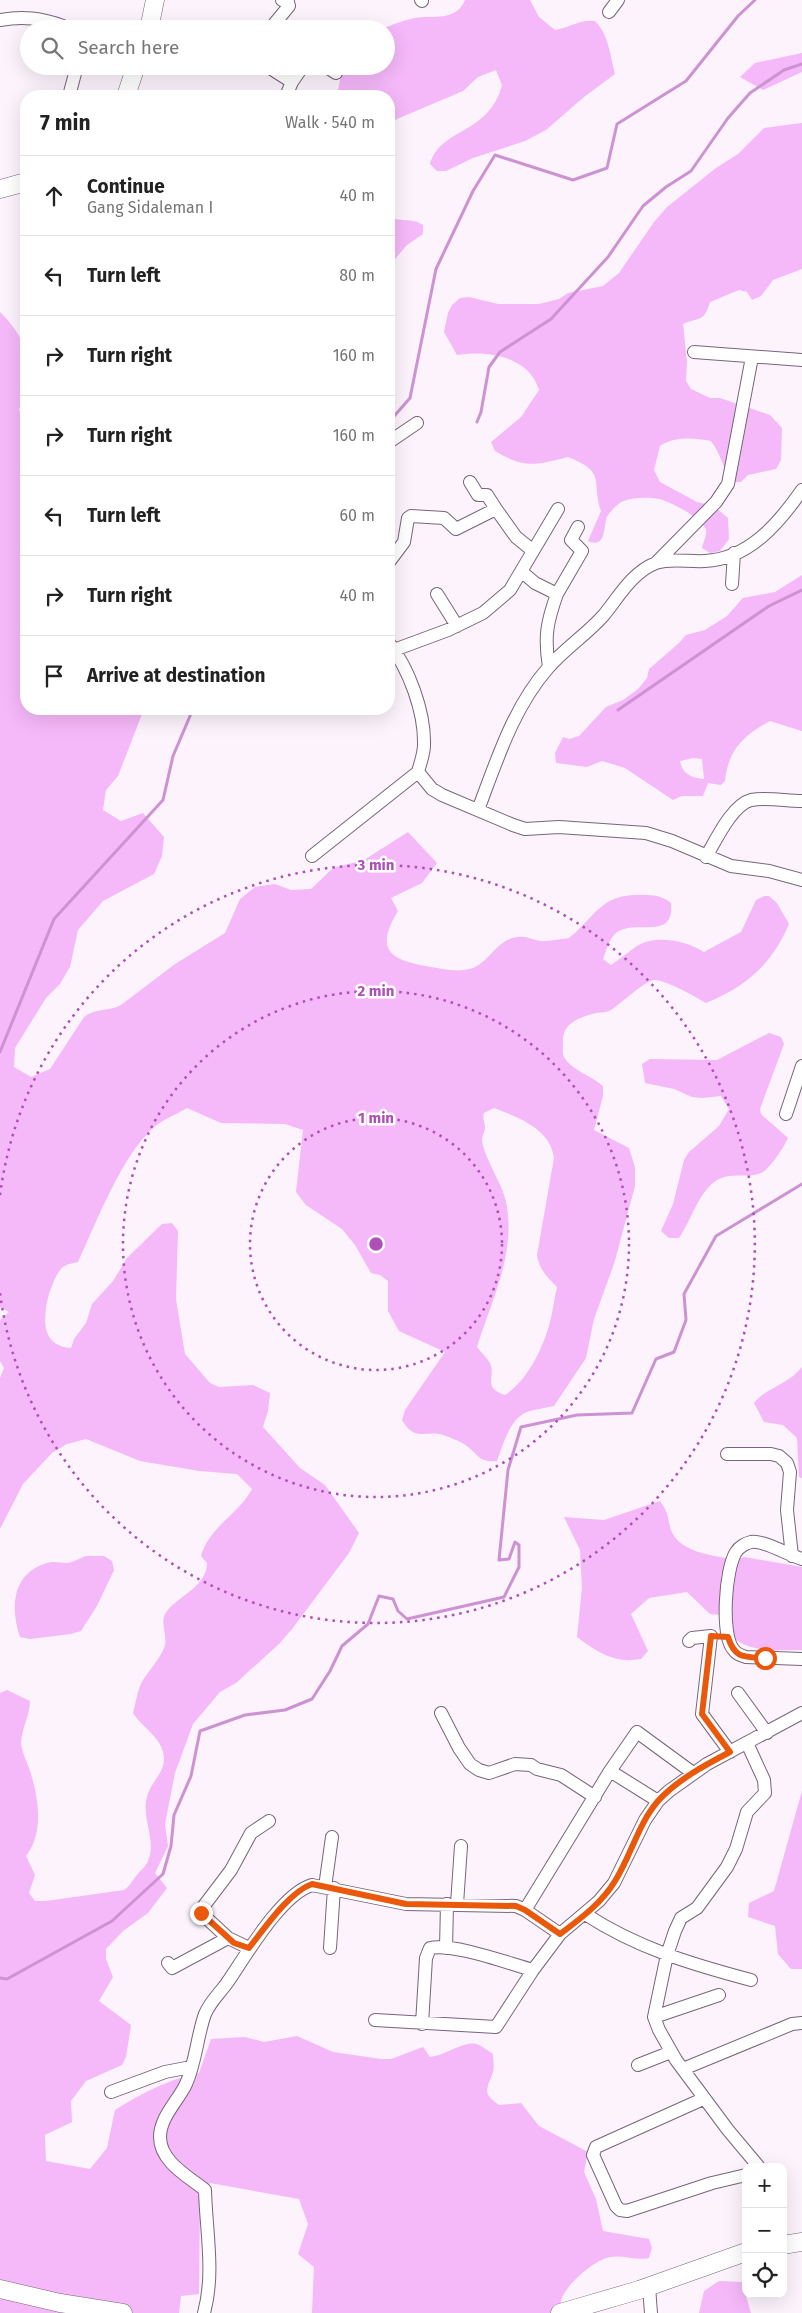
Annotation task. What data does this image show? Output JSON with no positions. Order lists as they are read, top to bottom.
{
  "page": {
    "search": "Search here",
    "heading": ["7 min", "Walk · 540 m"],
    "list": [
      ["Continue", "Gang Sidaleman I", "40 m"],
      ["Turn left", "80 m"],
      ["Turn right", "160 m"],
      ["Turn right", "160 m"],
      ["Turn left", "60 m"],
      ["Turn right", "40 m"],
      "Arrive at destination"
    ],
    "map_buttons": ["+", "−"]
  },
  "rings": ["3 min", "2 min", "1 min"]
}
